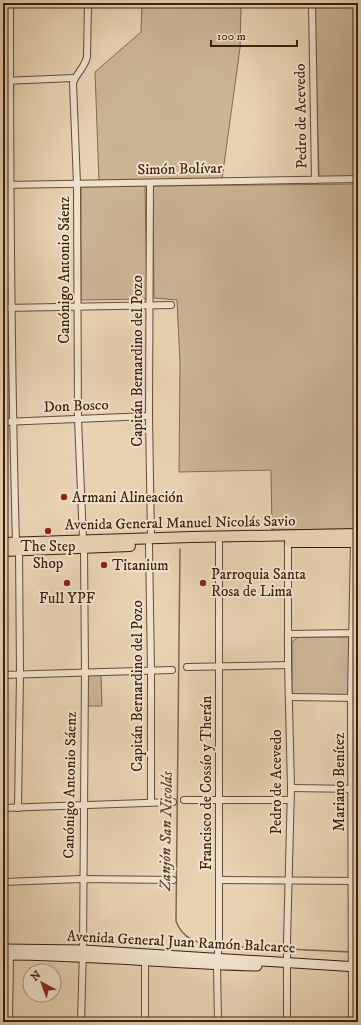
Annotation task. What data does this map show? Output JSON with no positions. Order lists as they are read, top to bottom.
{
  "streets": {
    "main road": ["Avenida General Manuel Nicolás Savio", "Avenida General Juan Ramón Balcarce"],
    "street": [
      "Pedro de Acevedo",
      "Simón Bolívar",
      "Canónigo Antonio Sáenz",
      "Capitán Bernardino del Pozo",
      "Don Bosco",
      "Mariano Benítez",
      "Francisco de Cossío y Therán"
    ]
  },
  "crossings": [
    ["Pedro de Acevedo", "Simón Bolívar"],
    ["Pedro de Acevedo", "Avenida General Manuel Nicolás Savio"],
    ["Pedro de Acevedo", "Avenida General Juan Ramón Balcarce"],
    ["Simón Bolívar", "Canónigo Antonio Sáenz"],
    ["Simón Bolívar", "Capitán Bernardino del Pozo"],
    ["Canónigo Antonio Sáenz", "Don Bosco"],
    ["Canónigo Antonio Sáenz", "Avenida General Manuel Nicolás Savio"],
    ["Canónigo Antonio Sáenz", "Avenida General Juan Ramón Balcarce"],
    ["Capitán Bernardino del Pozo", "Don Bosco"],
    ["Capitán Bernardino del Pozo", "Avenida General Manuel Nicolás Savio"],
    ["Avenida General Manuel Nicolás Savio", "Mariano Benítez"],
    ["Avenida General Manuel Nicolás Savio", "Francisco de Cossío y Therán"],
    ["Mariano Benítez", "Avenida General Juan Ramón Balcarce"],
    ["Francisco de Cossío y Therán", "Avenida General Juan Ramón Balcarce"]
  ],
  "water": ["Zanjón San Nicolás"],
  "places": [
    "Armani Alineación",
    "The Step Shop",
    "Titanium",
    "Full YPF",
    "Parroquia Santa Rosa de Lima"
  ],
  "scale_bar": "100 m",
  "north": "top left"
}
